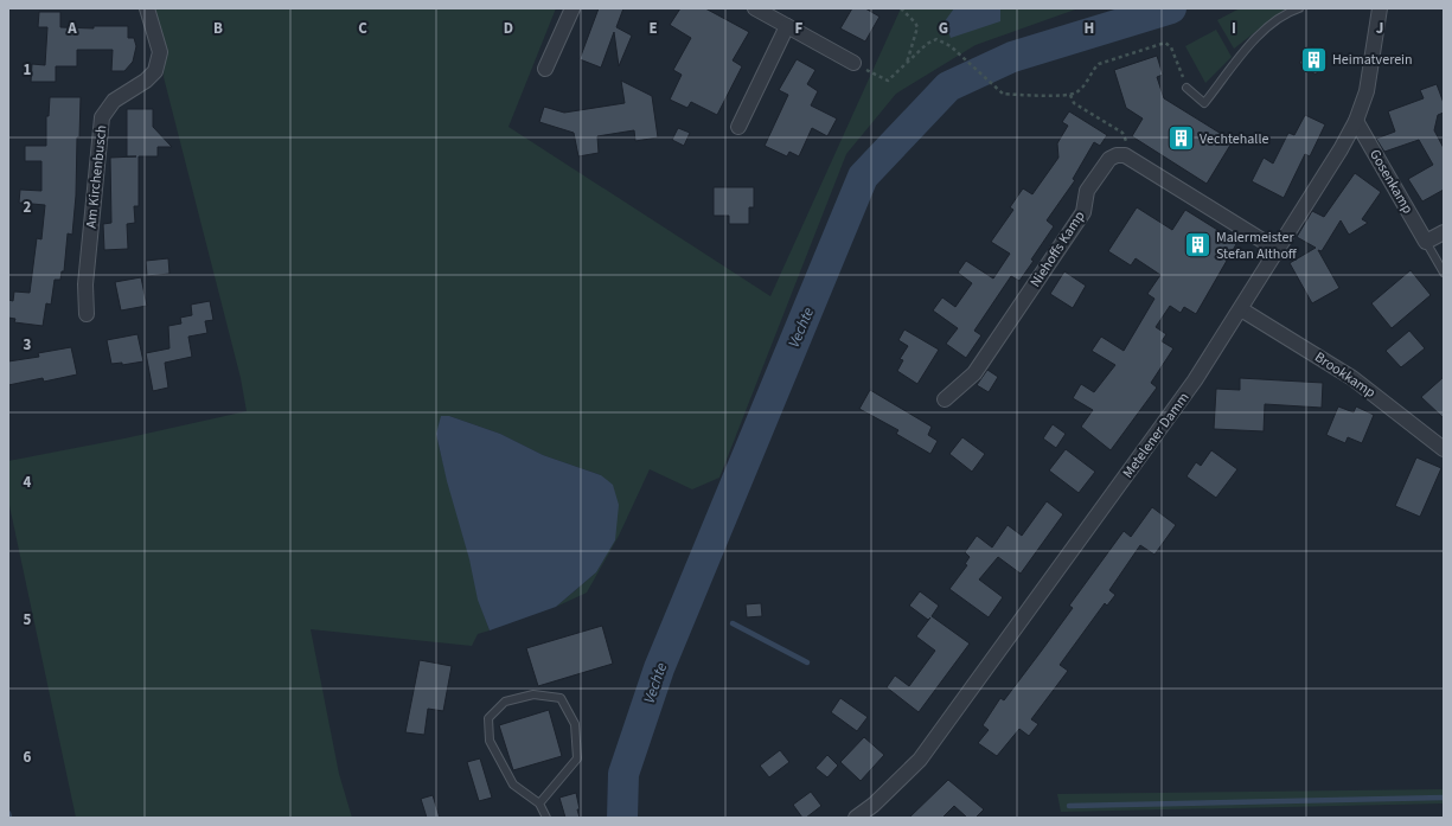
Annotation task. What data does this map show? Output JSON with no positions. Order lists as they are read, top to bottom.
{
  "streets": {
    "street": [
      "Am Kirchenbusch",
      "Gosenkamp",
      "Niehoffs Kamp",
      "Brookkamp",
      "Metelener Damm"
    ]
  },
  "crossings": [
    ["Gosenkamp", "Metelener Damm"],
    ["Niehoffs Kamp", "Metelener Damm"],
    ["Brookkamp", "Metelener Damm"]
  ],
  "water": ["Vechte"],
  "places": {
    "building": ["Heimatverein", "Vechtehalle", "Malermeister Stefan Althoff"]
  },
  "grid": {
    "columns": [
      "A",
      "B",
      "C",
      "D",
      "E",
      "F",
      "G",
      "H",
      "I",
      "J"
    ],
    "rows": [
      "1",
      "2",
      "3",
      "4",
      "5",
      "6"
    ]
  }
}
